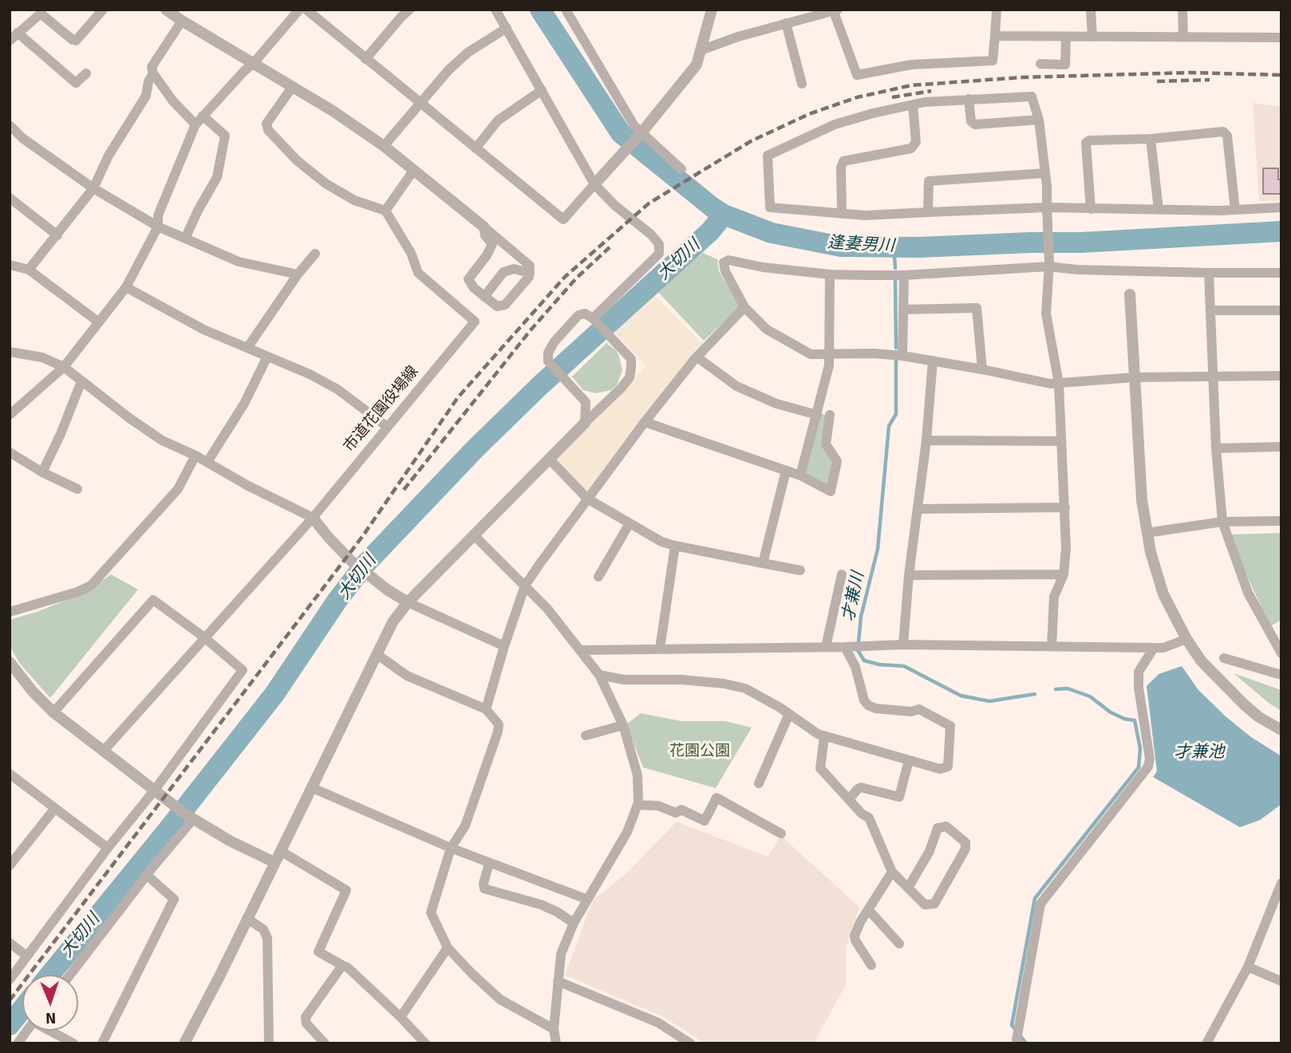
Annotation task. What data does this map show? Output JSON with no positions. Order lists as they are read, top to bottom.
{
  "streets": {
    "street": ["市道花園役場線"]
  },
  "water": [
    "逢妻男川",
    "大切川",
    "才兼川",
    "才兼池"
  ],
  "parks": ["花園公園"],
  "north": "bottom"
}
